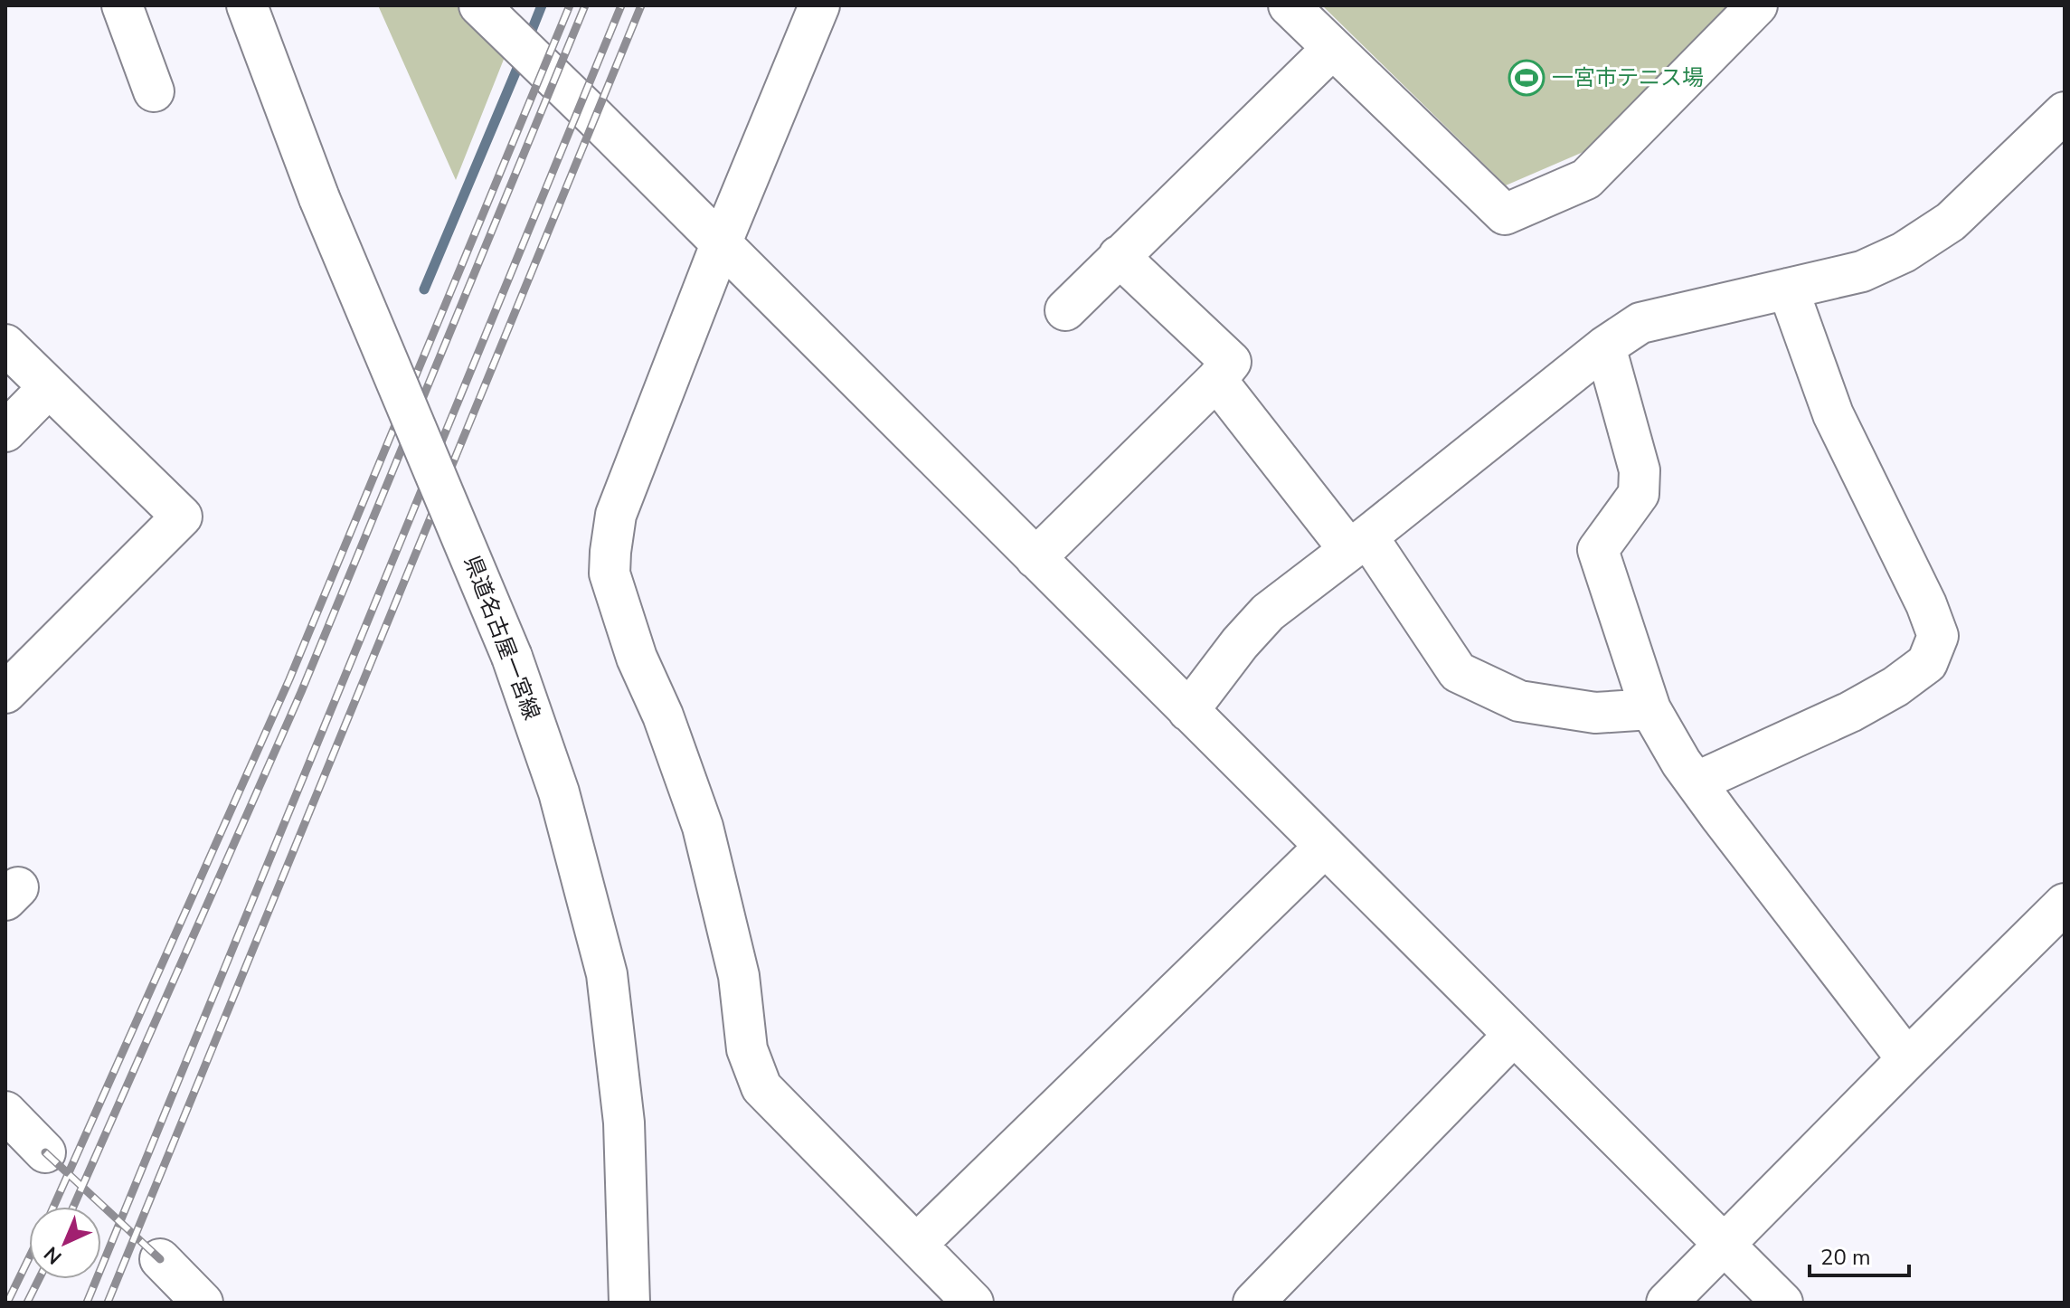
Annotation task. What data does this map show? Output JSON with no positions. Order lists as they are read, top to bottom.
{
  "streets": {
    "street": ["県道名古屋一宮線"]
  },
  "places": {
    "sports": ["一宮市テニス場"]
  },
  "scale_bar": "20 m",
  "north": "bottom left"
}
